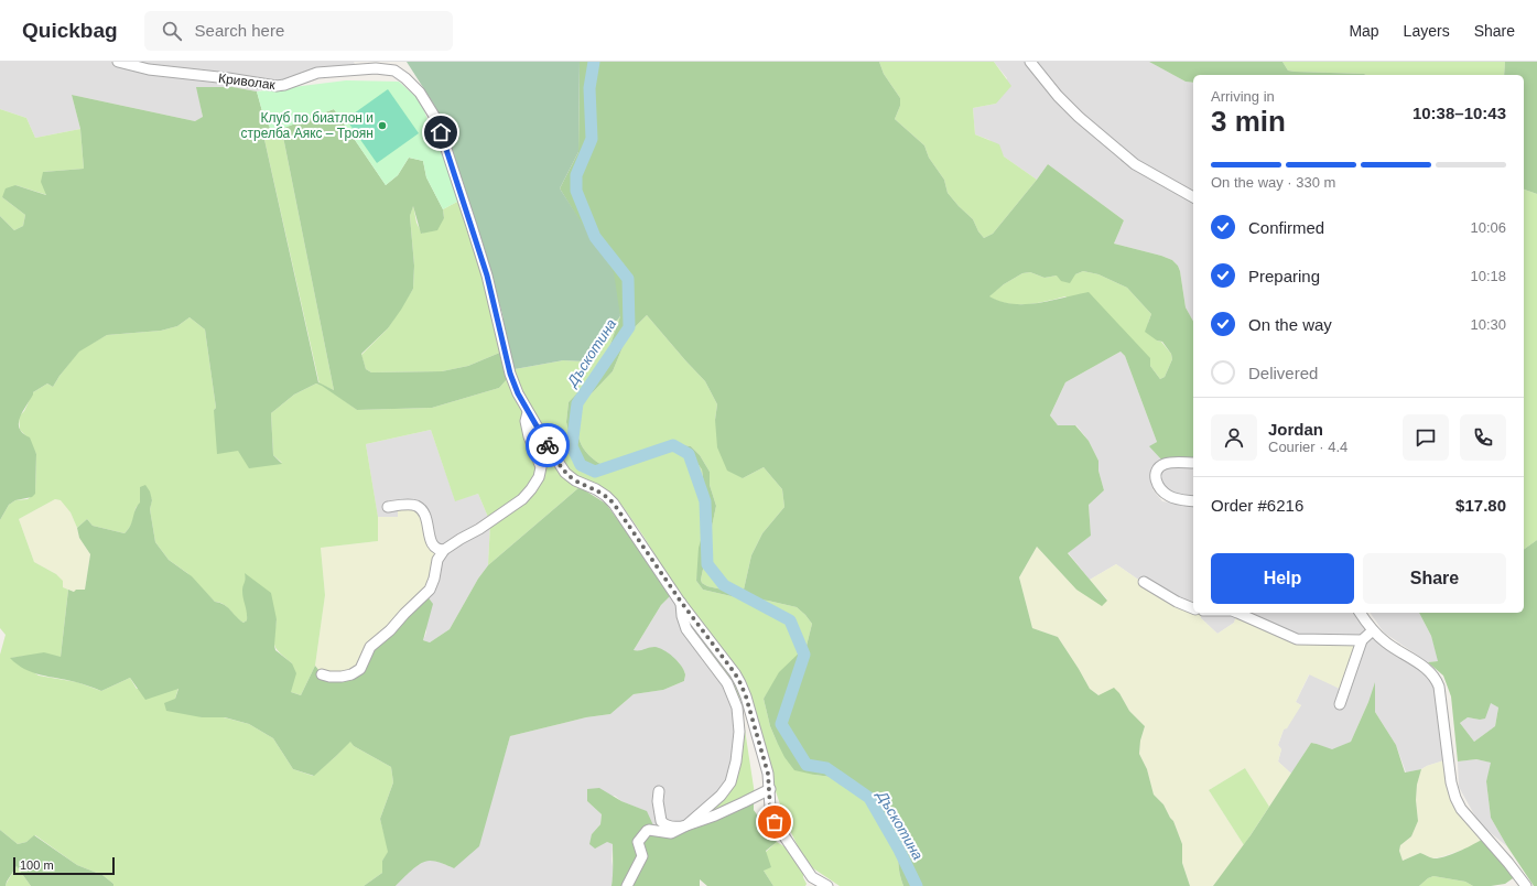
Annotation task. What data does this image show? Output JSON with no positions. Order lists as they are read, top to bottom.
{
  "streets": {
    "street": ["Криволак"]
  },
  "water": ["Дъскотина"],
  "places": ["Клуб по биатлон и стрелба Аякс – Троян"],
  "scale_bar": "100 m",
  "page": {
    "header": "Quickbag",
    "search": "Search here",
    "nav": ["Map", "Layers", "Share"],
    "heading": ["3 min", "Arriving in", "10:38–10:43"],
    "panel": [
      "Jordan",
      "Courier · 4.4",
      "Order #6216",
      "$17.80"
    ],
    "bar": "On the way · 330 m",
    "list": [
      ["Confirmed", "10:06"],
      ["Preparing", "10:18"],
      ["On the way", "10:30"],
      "Delivered"
    ],
    "buttons": ["Help", "Share"],
    "scale": "100 m"
  }
}
